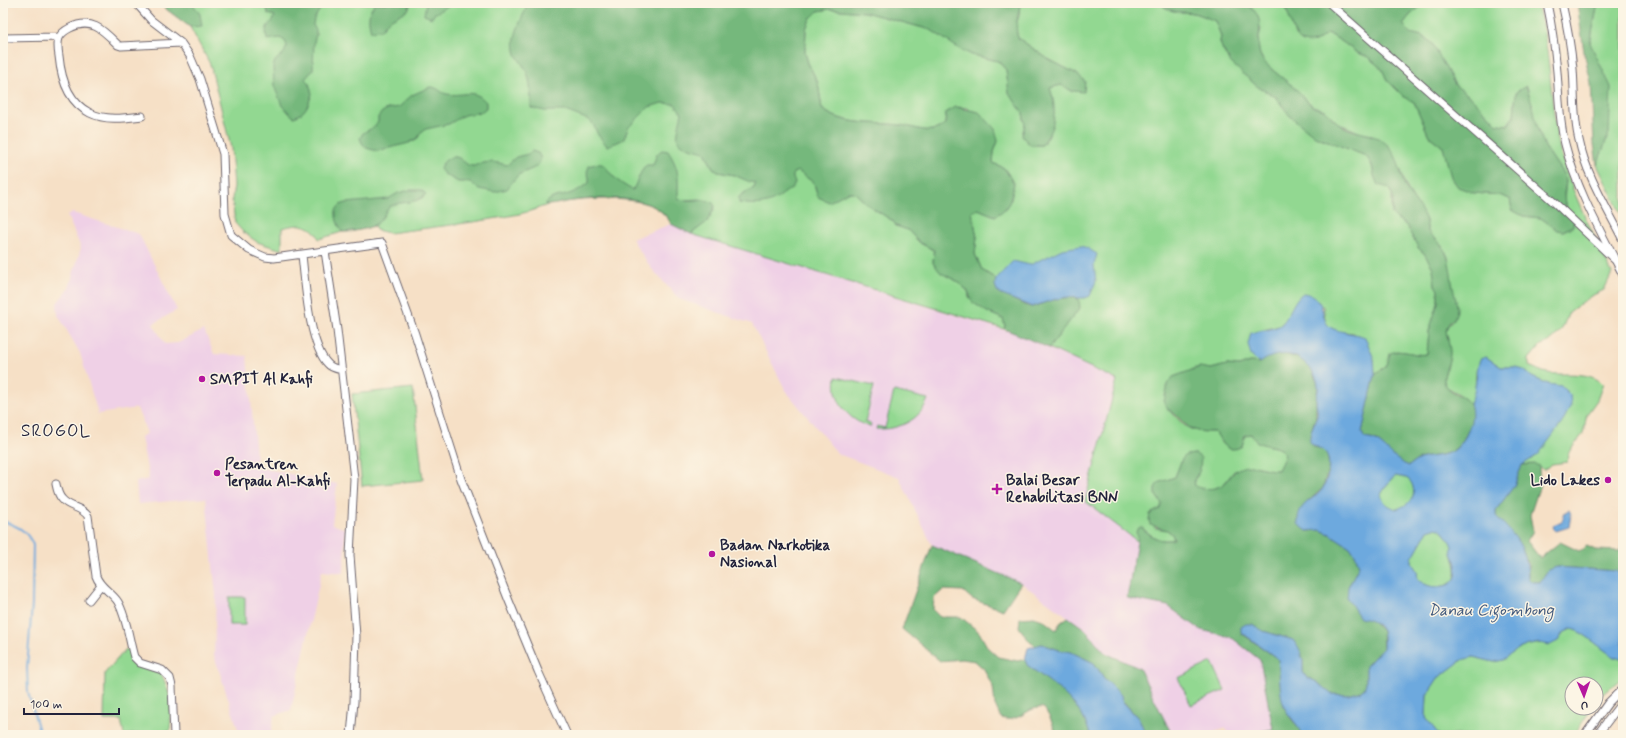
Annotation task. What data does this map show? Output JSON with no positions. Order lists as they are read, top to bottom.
{
  "districts": ["SROGOL"],
  "water": ["Danau Cigombong"],
  "places": {
    "other": [
      "SMPIT Al Kahfi",
      "Pesantren Terpadu Al-Kahfi",
      "Lido Lakes",
      "Badan Narkotika Nasional"
    ],
    "health": ["Balai Besar Rehabilitasi BNN"]
  },
  "scale_bar": "100 m",
  "north": "bottom"
}
